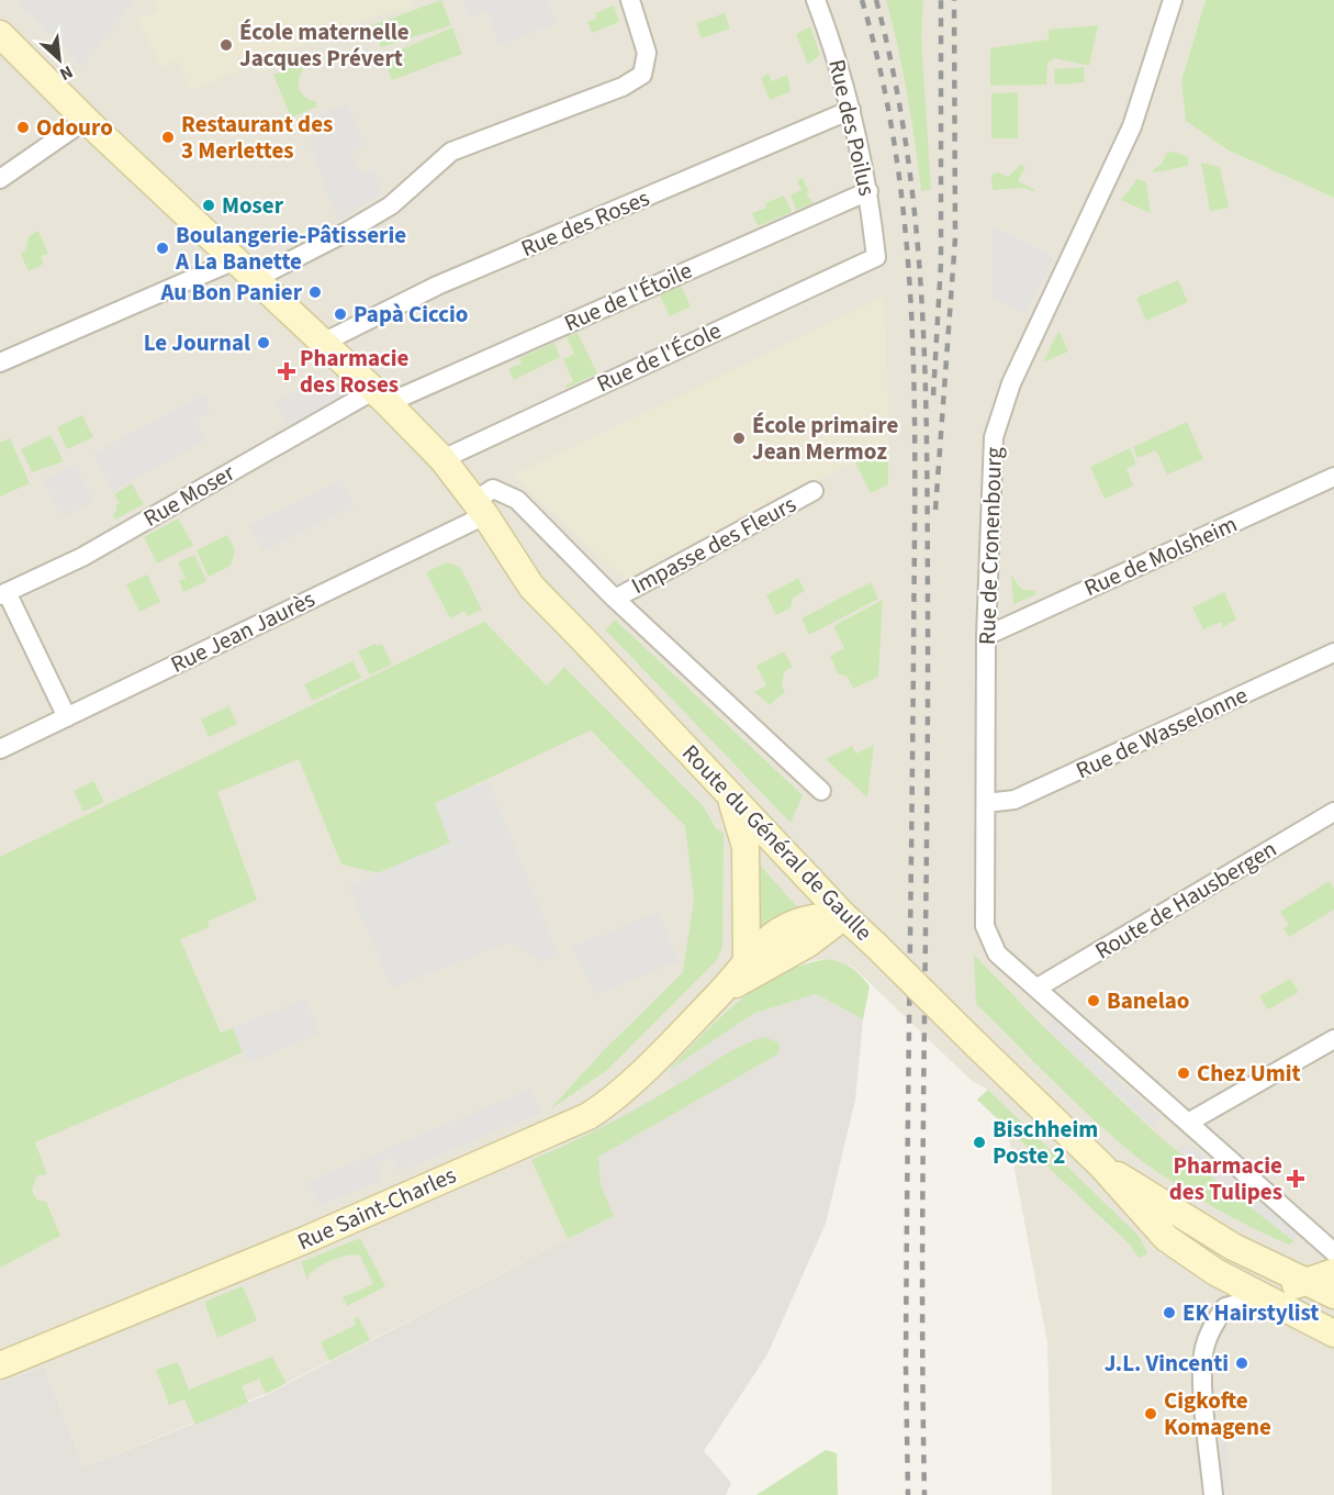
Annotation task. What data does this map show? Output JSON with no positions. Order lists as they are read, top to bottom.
{
  "streets": {
    "main road": ["Route du Général de Gaulle", "Rue Saint-Charles"],
    "street": [
      "Rue des Poilus",
      "Rue des Roses",
      "Rue de l'Étoile",
      "Rue de l'École",
      "Rue Moser",
      "Impasse des Fleurs",
      "Rue de Cronenbourg",
      "Rue de Molsheim",
      "Rue Jean Jaurès",
      "Rue de Wasselonne",
      "Route de Hausbergen"
    ]
  },
  "crossings": [
    ["Rue des Poilus", "Rue des Roses"],
    ["Rue des Poilus", "Rue de l'Étoile"],
    ["Rue des Poilus", "Rue de l'École"],
    ["Rue des Roses", "Route du Général de Gaulle"],
    ["Rue de l'Étoile", "Rue Moser"],
    ["Rue de l'Étoile", "Route du Général de Gaulle"],
    ["Rue de l'École", "Route du Général de Gaulle"],
    ["Rue Moser", "Route du Général de Gaulle"],
    ["Rue de Cronenbourg", "Rue de Molsheim"],
    ["Rue de Cronenbourg", "Rue de Wasselonne"],
    ["Rue de Cronenbourg", "Route de Hausbergen"],
    ["Rue Jean Jaurès", "Route du Général de Gaulle"],
    ["Route du Général de Gaulle", "Rue Saint-Charles"]
  ],
  "places": {
    "other": [
      "École maternelle Jacques Prévert",
      "Odouro",
      "Restaurant des 3 Merlettes",
      "Moser",
      "Boulangerie-Pâtisserie A La Banette",
      "Au Bon Panier",
      "Papà Ciccio",
      "Le Journal",
      "École primaire Jean Mermoz",
      "Banelao",
      "Chez Umit",
      "Bischheim Poste 2",
      "EK Hairstylist",
      "J.L. Vincenti",
      "Cigkofte Komagene"
    ],
    "health": ["Pharmacie des Roses", "Pharmacie des Tulipes"]
  },
  "north": "bottom right"
}
